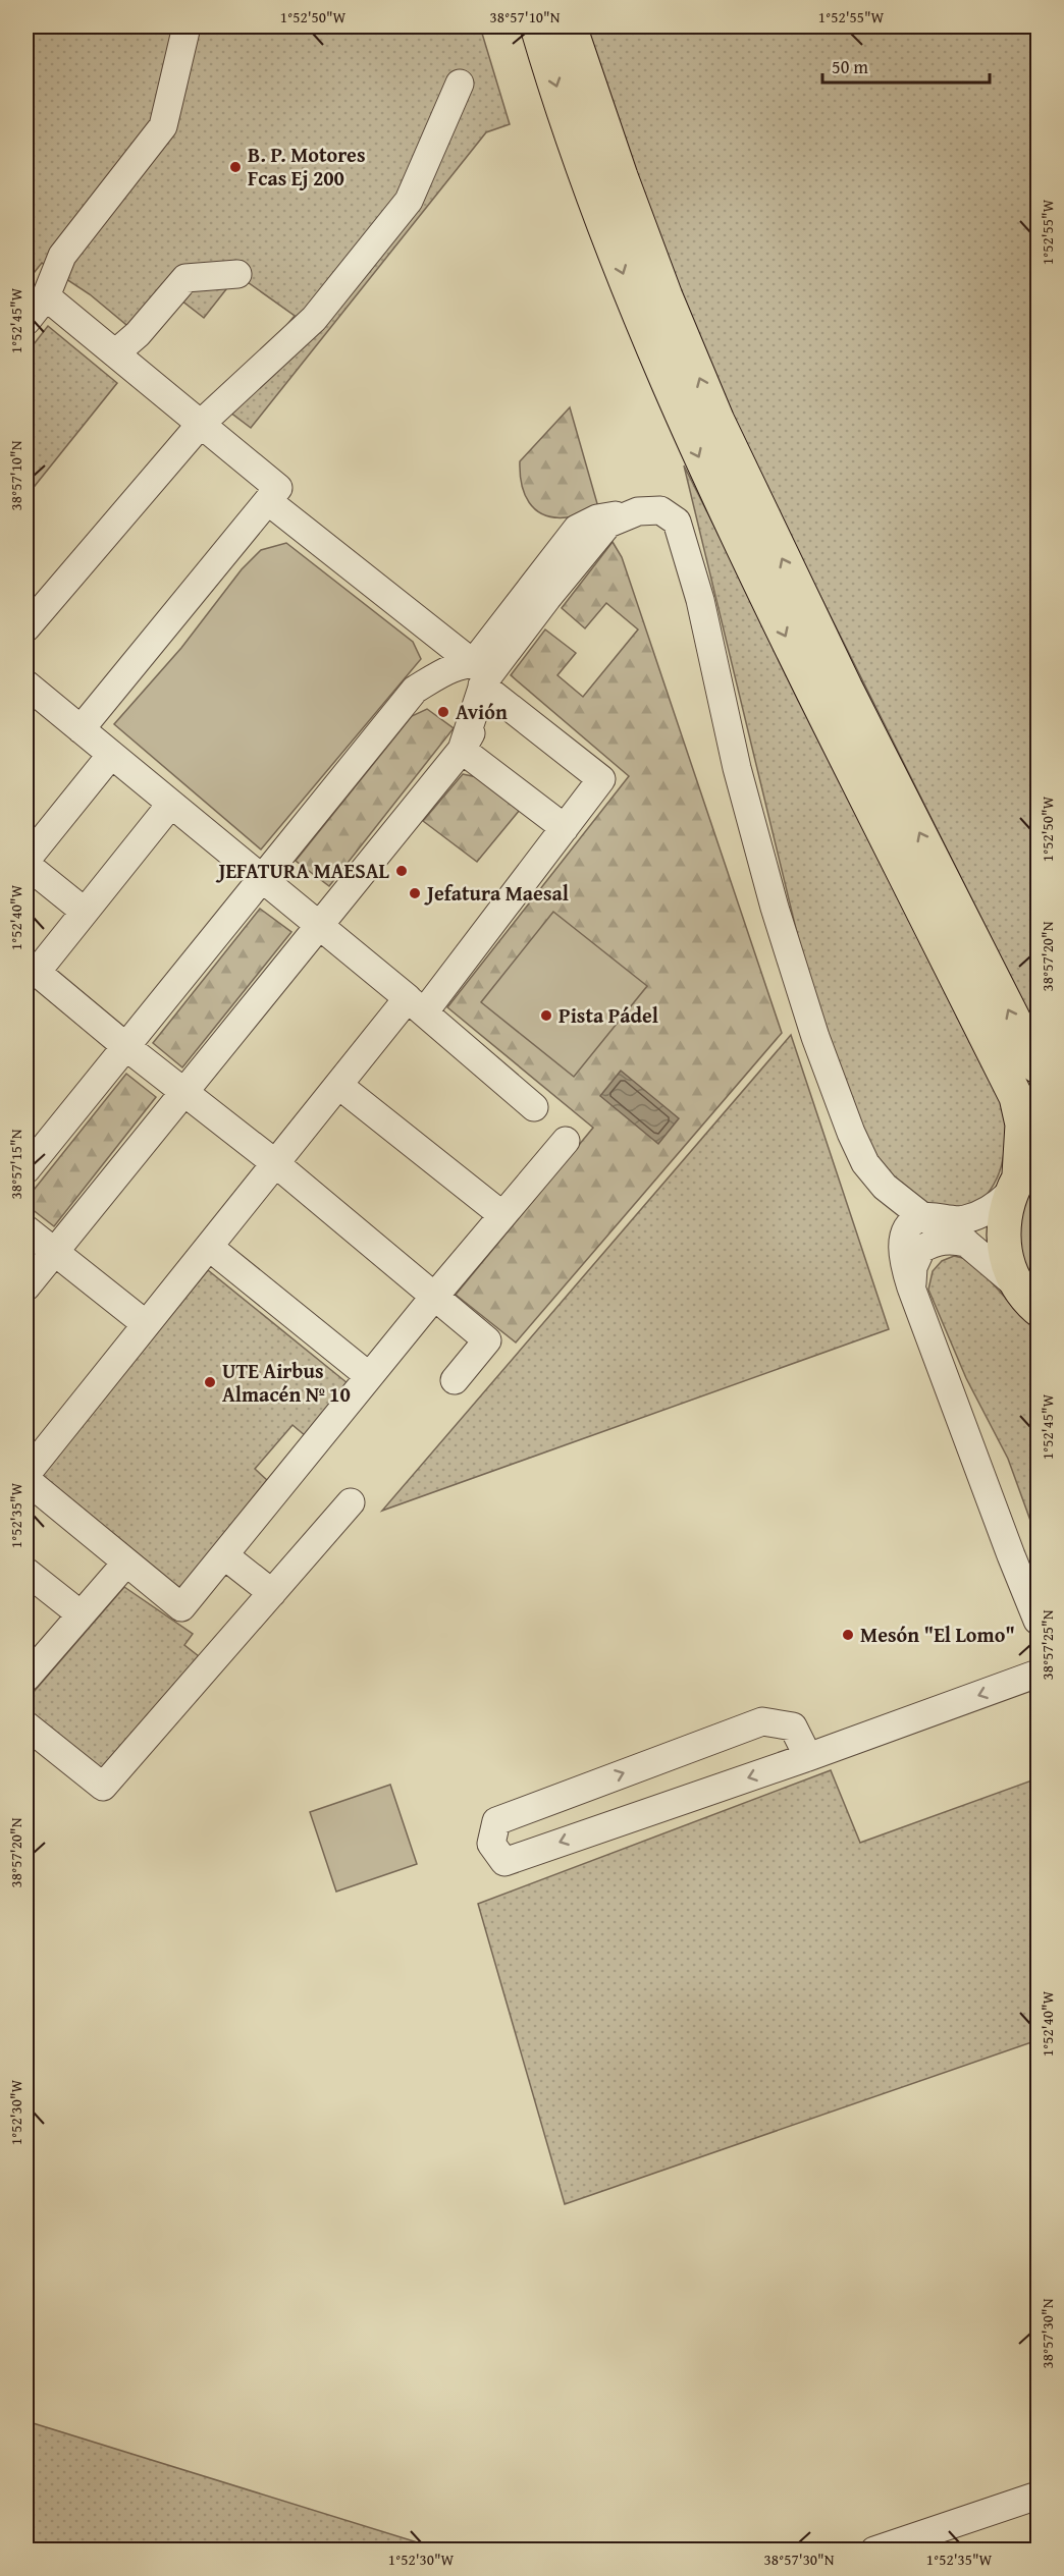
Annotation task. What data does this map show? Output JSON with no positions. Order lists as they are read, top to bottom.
{
  "places": [
    "B. P. Motores Fcas Ej 200",
    "Avión",
    "JEFATURA MAESAL",
    "Jefatura Maesal",
    "Pista Pádel",
    "UTE Airbus Almacén Nº 10",
    "Mesón \"El Lomo\""
  ],
  "scale_bar": "50 m",
  "coordinates": [
    "1°52'50\"W",
    "38°57'10\"N",
    "1°52'55\"W",
    "1°52'45\"W",
    "1°52'40\"W",
    "38°57'20\"N",
    "38°57'15\"N",
    "1°52'35\"W",
    "38°57'25\"N",
    "1°52'30\"W",
    "38°57'30\"N"
  ]
}
